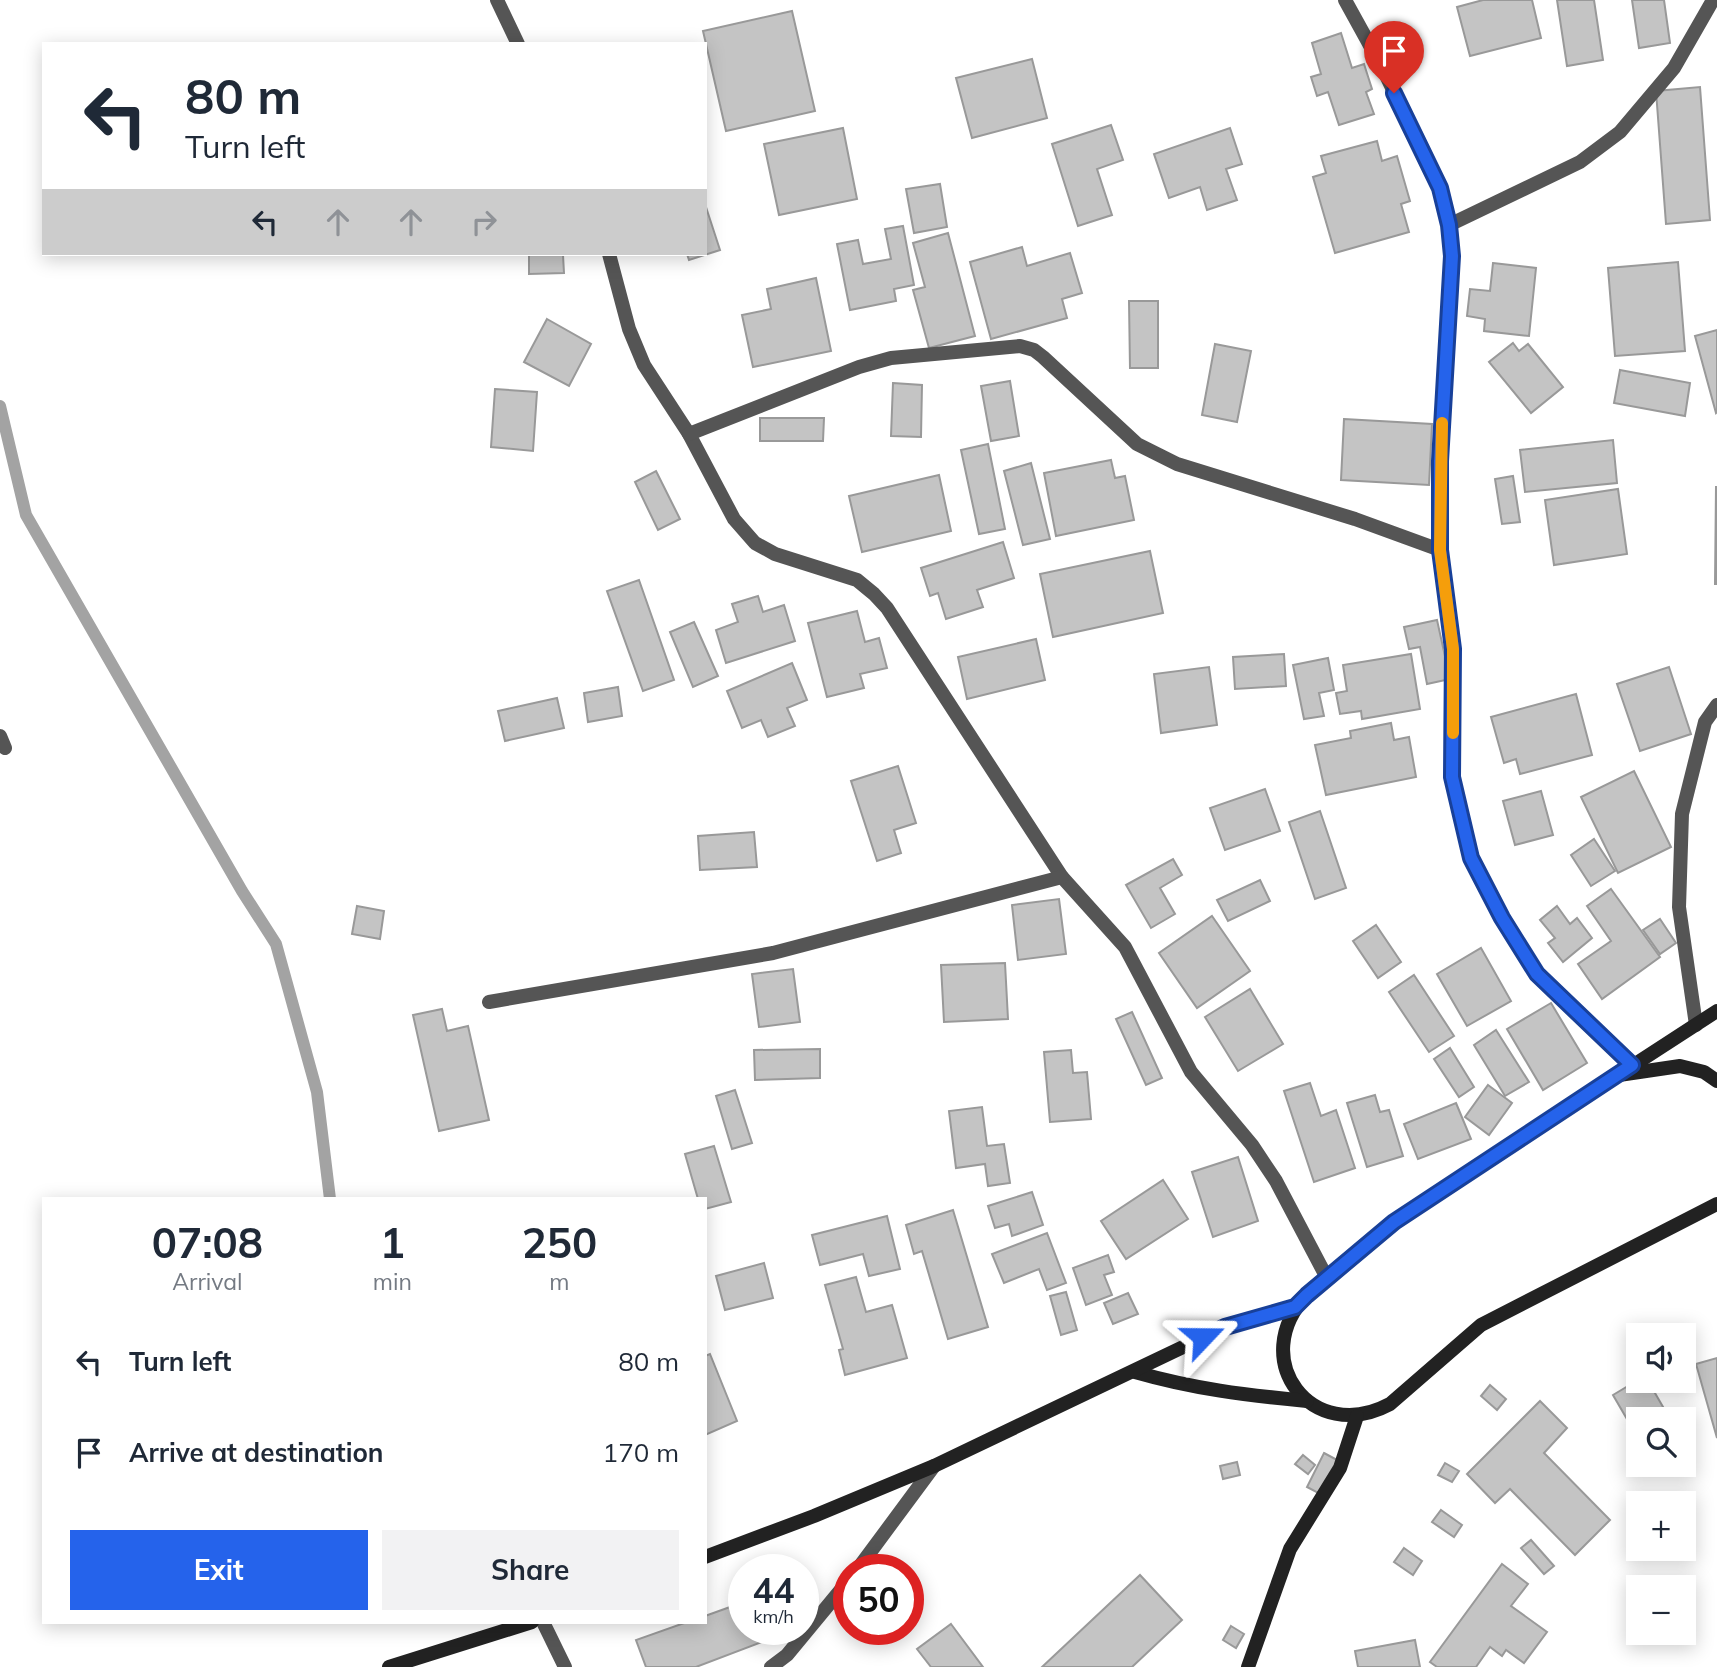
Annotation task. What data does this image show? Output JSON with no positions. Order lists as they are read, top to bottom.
{
  "page": {
    "turn": ["80 m", "Turn left"],
    "eta": [
      "07:08",
      "Arrival",
      "1",
      "min",
      "250",
      "m"
    ],
    "list": [
      {
        "name": "Turn left",
        "value": "80 m"
      },
      {
        "name": "Arrive at destination",
        "value": "170 m"
      }
    ],
    "map_buttons": ["+", "−"],
    "buttons": ["Exit", "Share"],
    "speed": "44 km/h",
    "limit": "50"
  }
}
